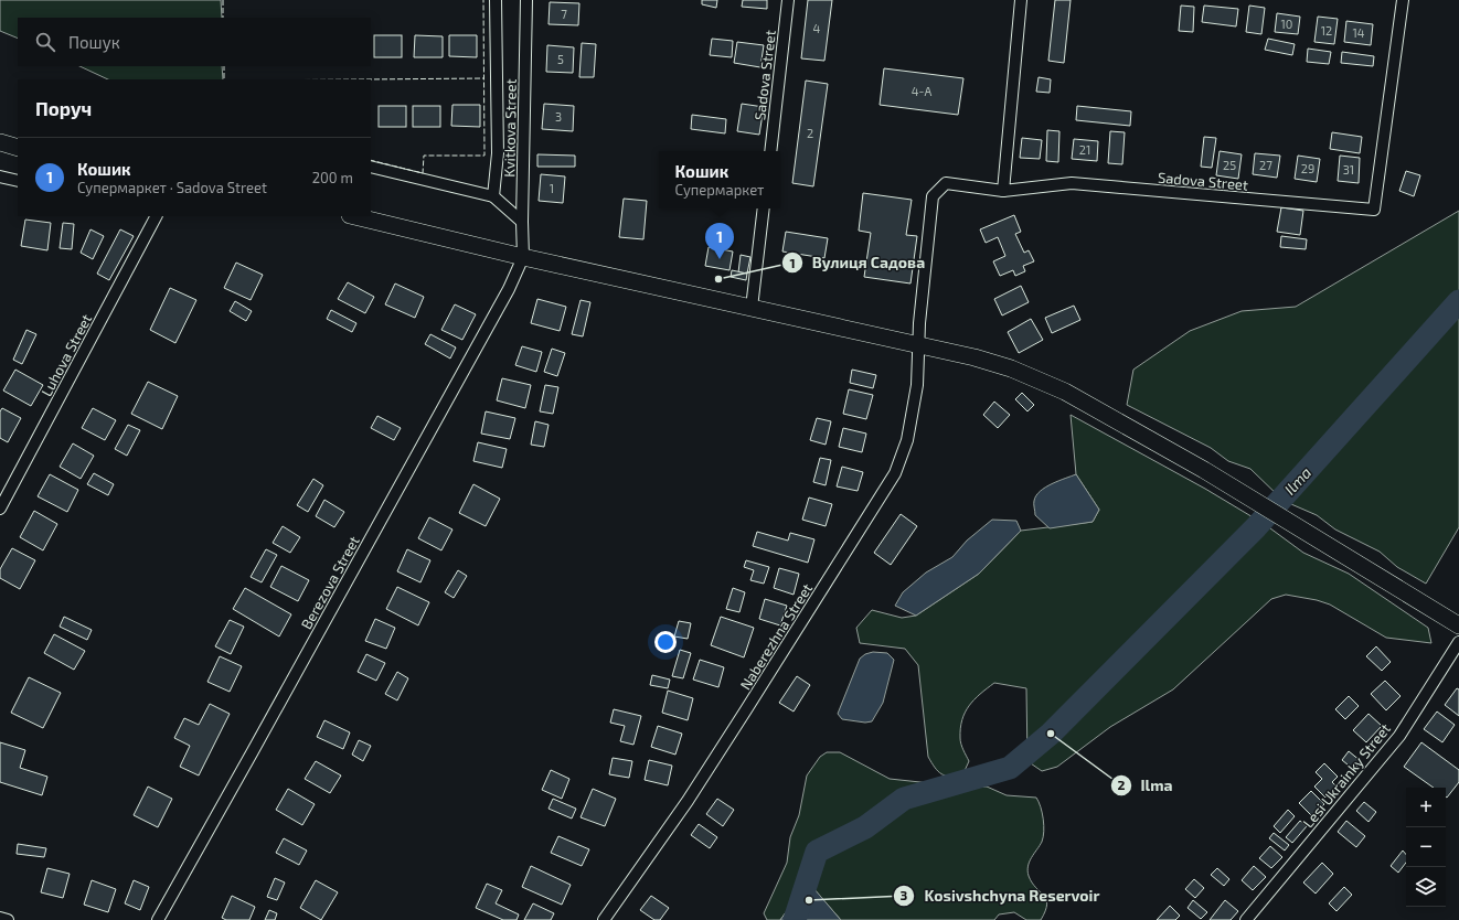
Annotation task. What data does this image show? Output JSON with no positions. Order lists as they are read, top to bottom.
{
  "streets": {
    "street": [
      "Sadova Street",
      "Kvitkova Street",
      "Luhova Street",
      "Berezova Street",
      "Naberezhna Street",
      "Lesi Ukrainky Street"
    ]
  },
  "crossings": [
    ["Sadova Street", "Naberezhna Street"],
    ["Kvitkova Street", "Berezova Street"]
  ],
  "water": ["Ilma"],
  "places": ["Вулиця Садова", "Ilma", "Kosivshchyna Reservoir"],
  "house_numbers": [
    "7",
    "10",
    "4",
    "12",
    "14",
    "5",
    "4-А",
    "3",
    "2",
    "21",
    "25",
    "27",
    "29",
    "31",
    "1"
  ],
  "page": {
    "search": "Пошук",
    "heading": "Поруч",
    "list": [
      {
        "mark": "1",
        "name": "Кошик",
        "note": "Супермаркет · Sadova Street",
        "value": "200 m"
      }
    ],
    "popup": ["Кошик", "Супермаркет"],
    "pins": "1",
    "map_buttons": ["+", "−"]
  }
}
